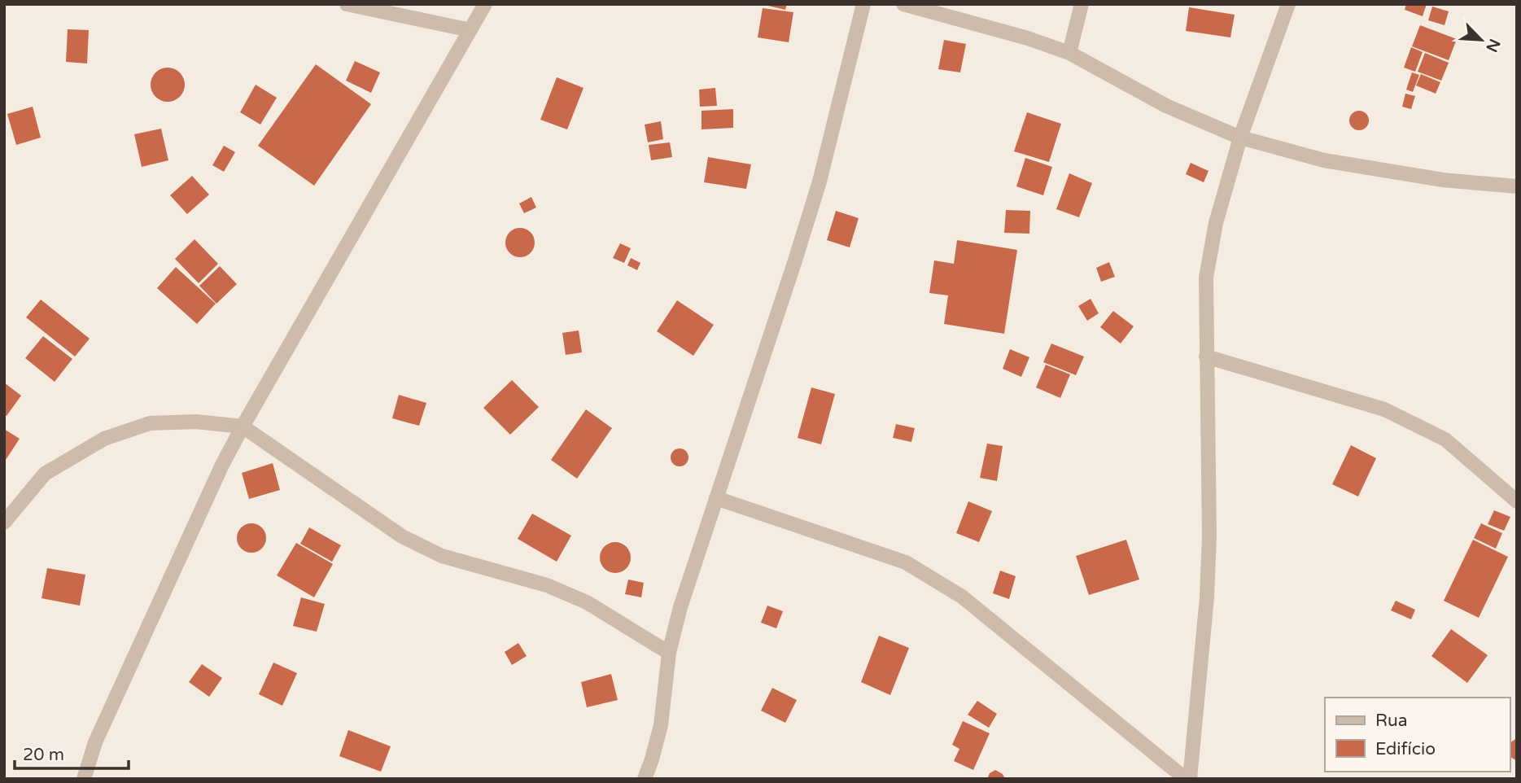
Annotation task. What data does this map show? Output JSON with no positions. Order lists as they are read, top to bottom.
{
  "legend": ["Rua", "Edifício"],
  "scale_bar": "20 m",
  "north": "bottom right"
}
